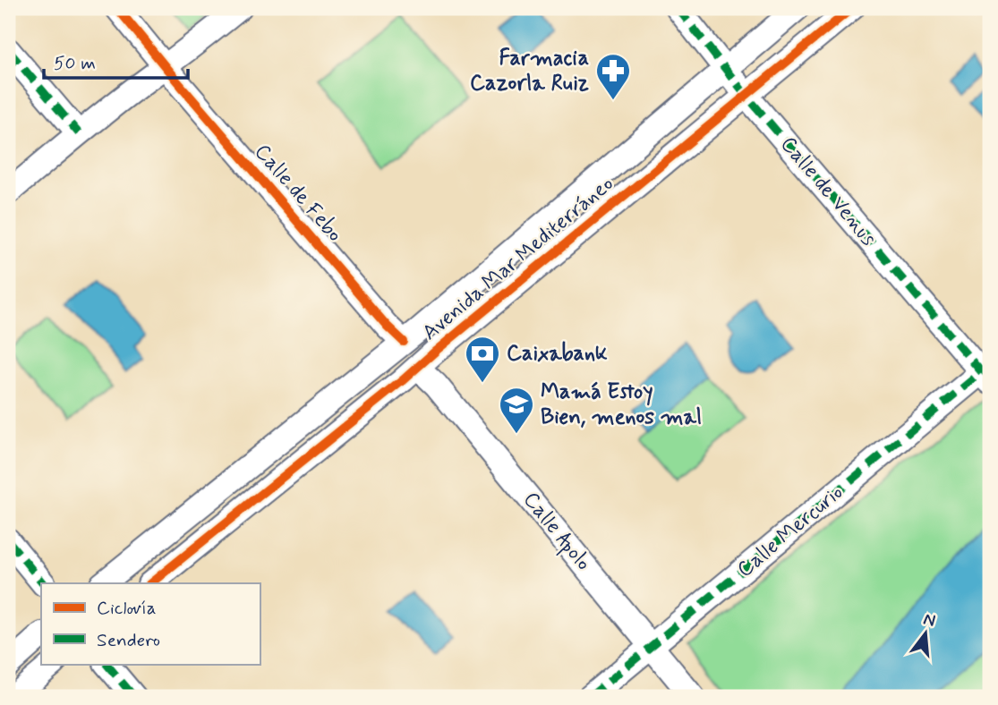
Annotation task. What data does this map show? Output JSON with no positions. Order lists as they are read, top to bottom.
{
  "streets": {
    "street": [
      "Calle de Venus",
      "Calle de Febo",
      "Avenida Mar Mediterráneo",
      "Calle Apolo",
      "Calle Mercurio"
    ]
  },
  "crossings": [
    ["Calle de Venus", "Avenida Mar Mediterráneo"],
    ["Calle de Venus", "Calle Mercurio"],
    ["Calle de Febo", "Avenida Mar Mediterráneo"],
    ["Avenida Mar Mediterráneo", "Calle Apolo"],
    ["Calle Apolo", "Calle Mercurio"]
  ],
  "places": {
    "pharmacy": ["Farmacia Cazorla Ruiz"],
    "bank": ["Caixabank"],
    "school or university": ["Mamá Estoy Bien, menos mal"]
  },
  "legend": ["Ciclovía", "Sendero"],
  "scale_bar": "50 m",
  "north": "top"
}
